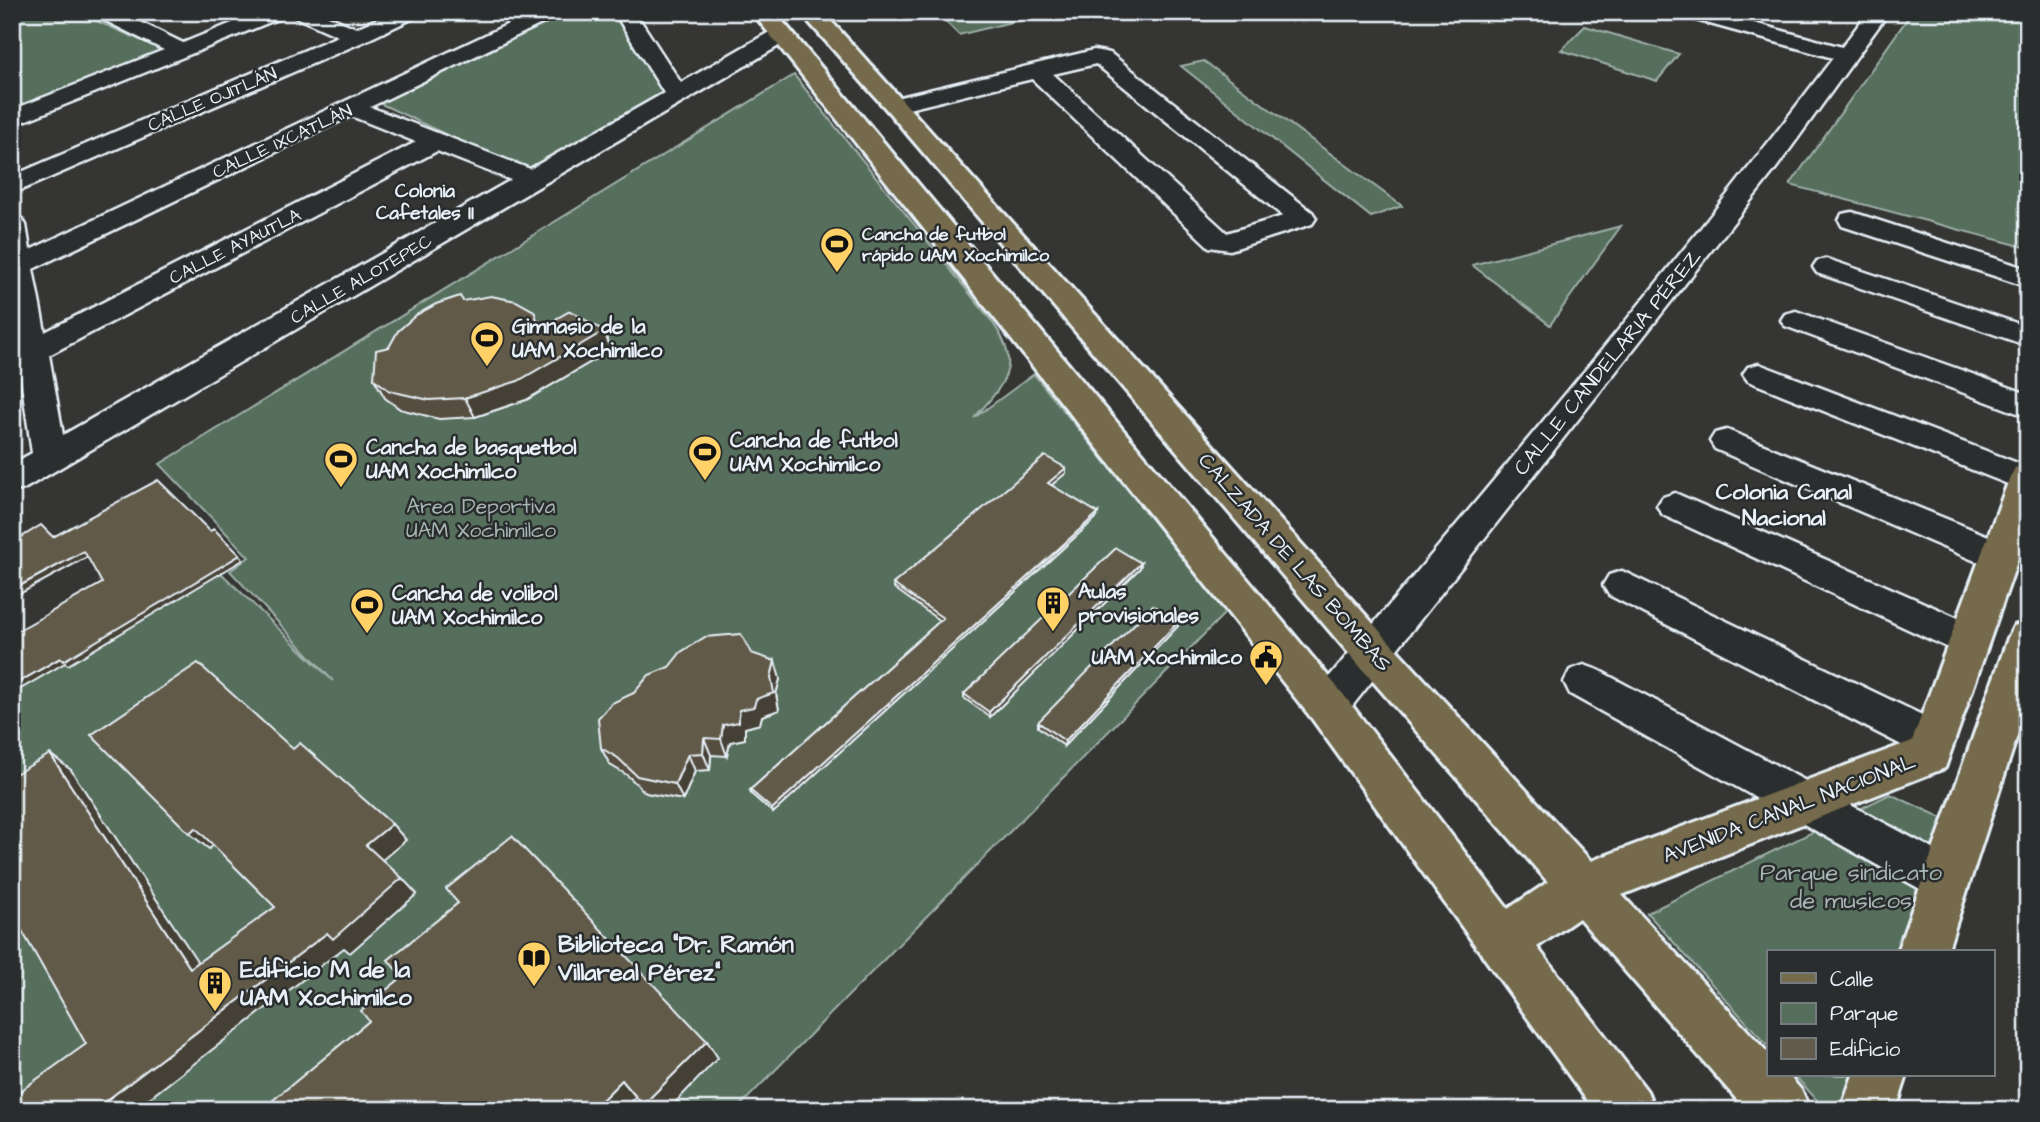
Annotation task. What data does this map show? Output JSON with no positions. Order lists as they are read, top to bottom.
{
  "streets": {
    "main road": ["CALZADA DE LAS BOMBAS", "AVENIDA CANAL NACIONAL"],
    "street": [
      "CALLE OJITLÁN",
      "CALLE IXCATLÁN",
      "CALLE AYAUTLA",
      "CALLE ALOTEPEC",
      "CALLE CANDELARIA PÉREZ"
    ]
  },
  "crossings": [
    ["CALLE ALOTEPEC", "CALZADA DE LAS BOMBAS"],
    ["CALLE CANDELARIA PÉREZ", "CALZADA DE LAS BOMBAS"],
    ["CALZADA DE LAS BOMBAS", "AVENIDA CANAL NACIONAL"]
  ],
  "districts": ["Colonia Cafetales II", "Colonia Canal Nacional"],
  "parks": ["Area Deportiva UAM Xochimilco", "Parque sindicato de musicos"],
  "places": {
    "sports": [
      "Cancha de futbol rápido UAM Xochimilco",
      "Gimnasio de la UAM Xochimilco",
      "Cancha de futbol UAM Xochimilco",
      "Cancha de basquetbol UAM Xochimilco",
      "Cancha de volibol UAM Xochimilco"
    ],
    "building": ["Aulas provisionales", "Edificio M de la UAM Xochimilco"],
    "public building": ["UAM Xochimilco"],
    "library": ["Biblioteca \"Dr. Ramón Villareal Pérez\""]
  },
  "legend": ["Calle", "Parque", "Edificio"]
}
